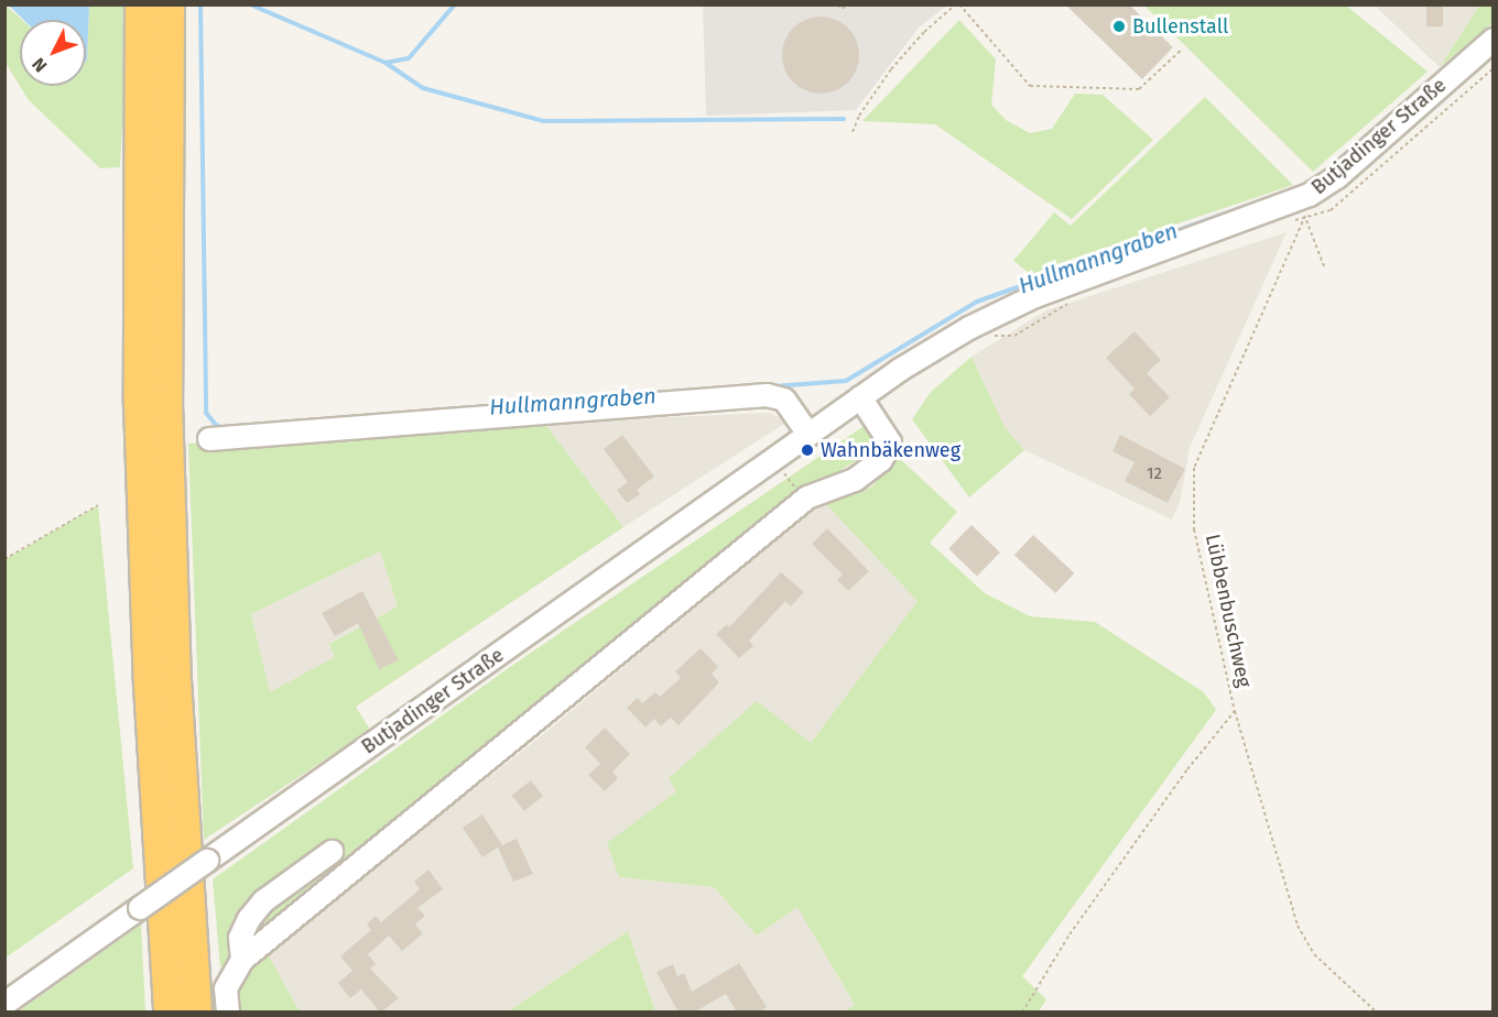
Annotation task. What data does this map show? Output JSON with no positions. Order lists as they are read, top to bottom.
{
  "streets": {
    "street": ["Butjadinger Straße"],
    "path": ["Lübbenbuschweg"]
  },
  "crossings": [
    ["Butjadinger Straße", "Lübbenbuschweg"]
  ],
  "water": ["Hullmanngraben"],
  "places": ["Bullenstall", "Wahnbäkenweg"],
  "house_numbers": ["12"],
  "north": "bottom left"
}
